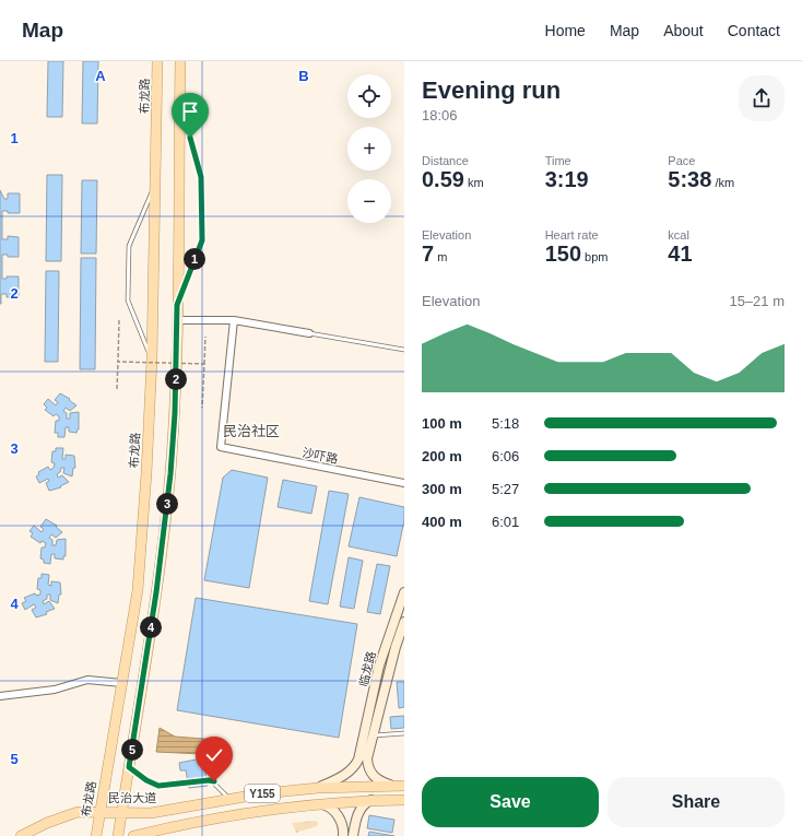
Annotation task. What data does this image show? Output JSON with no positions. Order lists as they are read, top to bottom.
{
  "streets": {
    "main road": [
      "布龙路",
      "临龙路",
      "Y155",
      "民治大道"
    ],
    "street": ["沙吓路"]
  },
  "crossings": [
    ["布龙路", "民治大道"]
  ],
  "districts": ["民治社区"],
  "page": {
    "header": "Map",
    "nav": [
      "Home",
      "Map",
      "About",
      "Contact"
    ],
    "heading": ["Evening run", "18:06"],
    "map_buttons": ["+", "−"],
    "stats": [
      ["Distance", "0.59 km"],
      ["Time", "3:19"],
      ["Pace", "5:38 /km"],
      ["Elevation", "7 m"],
      ["Heart rate", "150 bpm"],
      ["kcal", "41"]
    ],
    "pins": [
      "1",
      "2",
      "3",
      "4",
      "5"
    ],
    "chart": ["Elevation", "15–21 m"],
    "list": [
      {
        "name": "100 m",
        "note": "5:18"
      },
      {
        "name": "200 m",
        "note": "6:06"
      },
      {
        "name": "300 m",
        "note": "5:27"
      },
      {
        "name": "400 m",
        "note": "6:01"
      }
    ],
    "buttons": ["Save", "Share"]
  },
  "grid": {
    "columns": ["A", "B"],
    "rows": [
      "1",
      "2",
      "3",
      "4",
      "5"
    ]
  }
}
